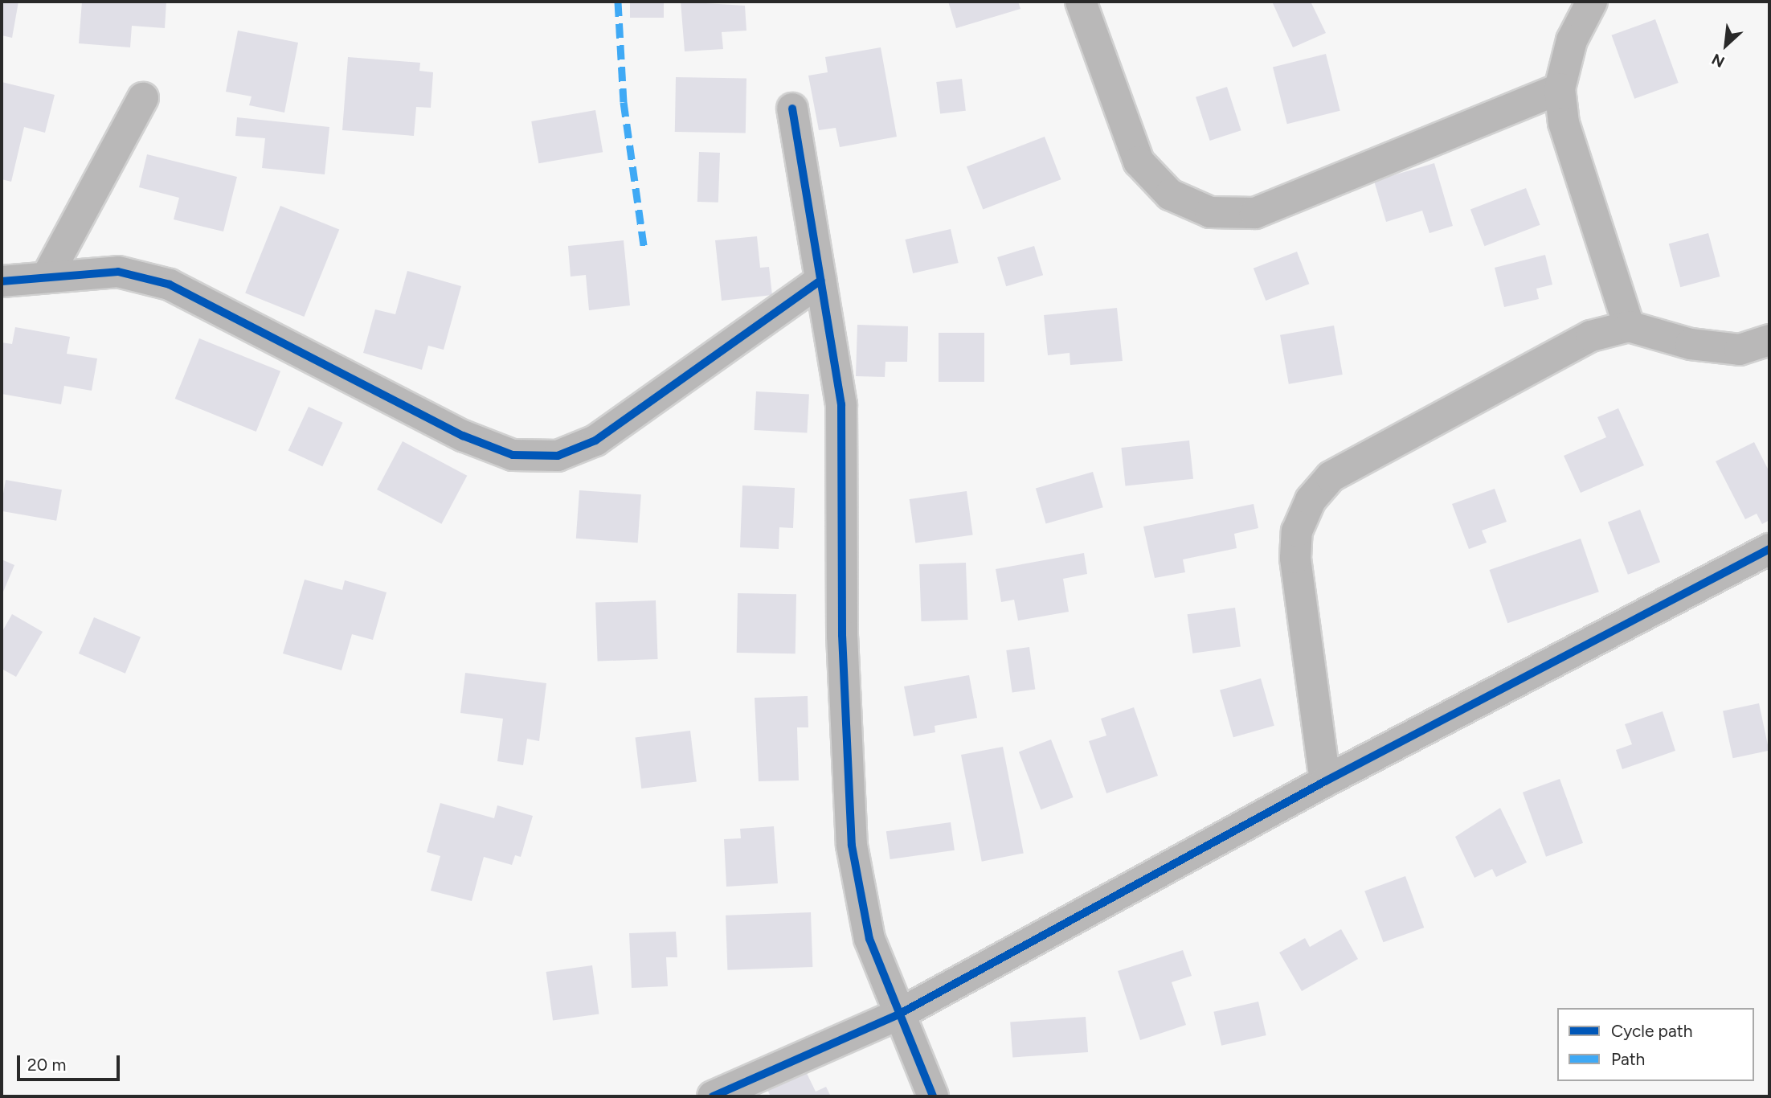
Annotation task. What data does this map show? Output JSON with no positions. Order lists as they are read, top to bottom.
{
  "legend": ["Cycle path", "Path"],
  "scale_bar": "20 m",
  "north": "bottom left"
}
